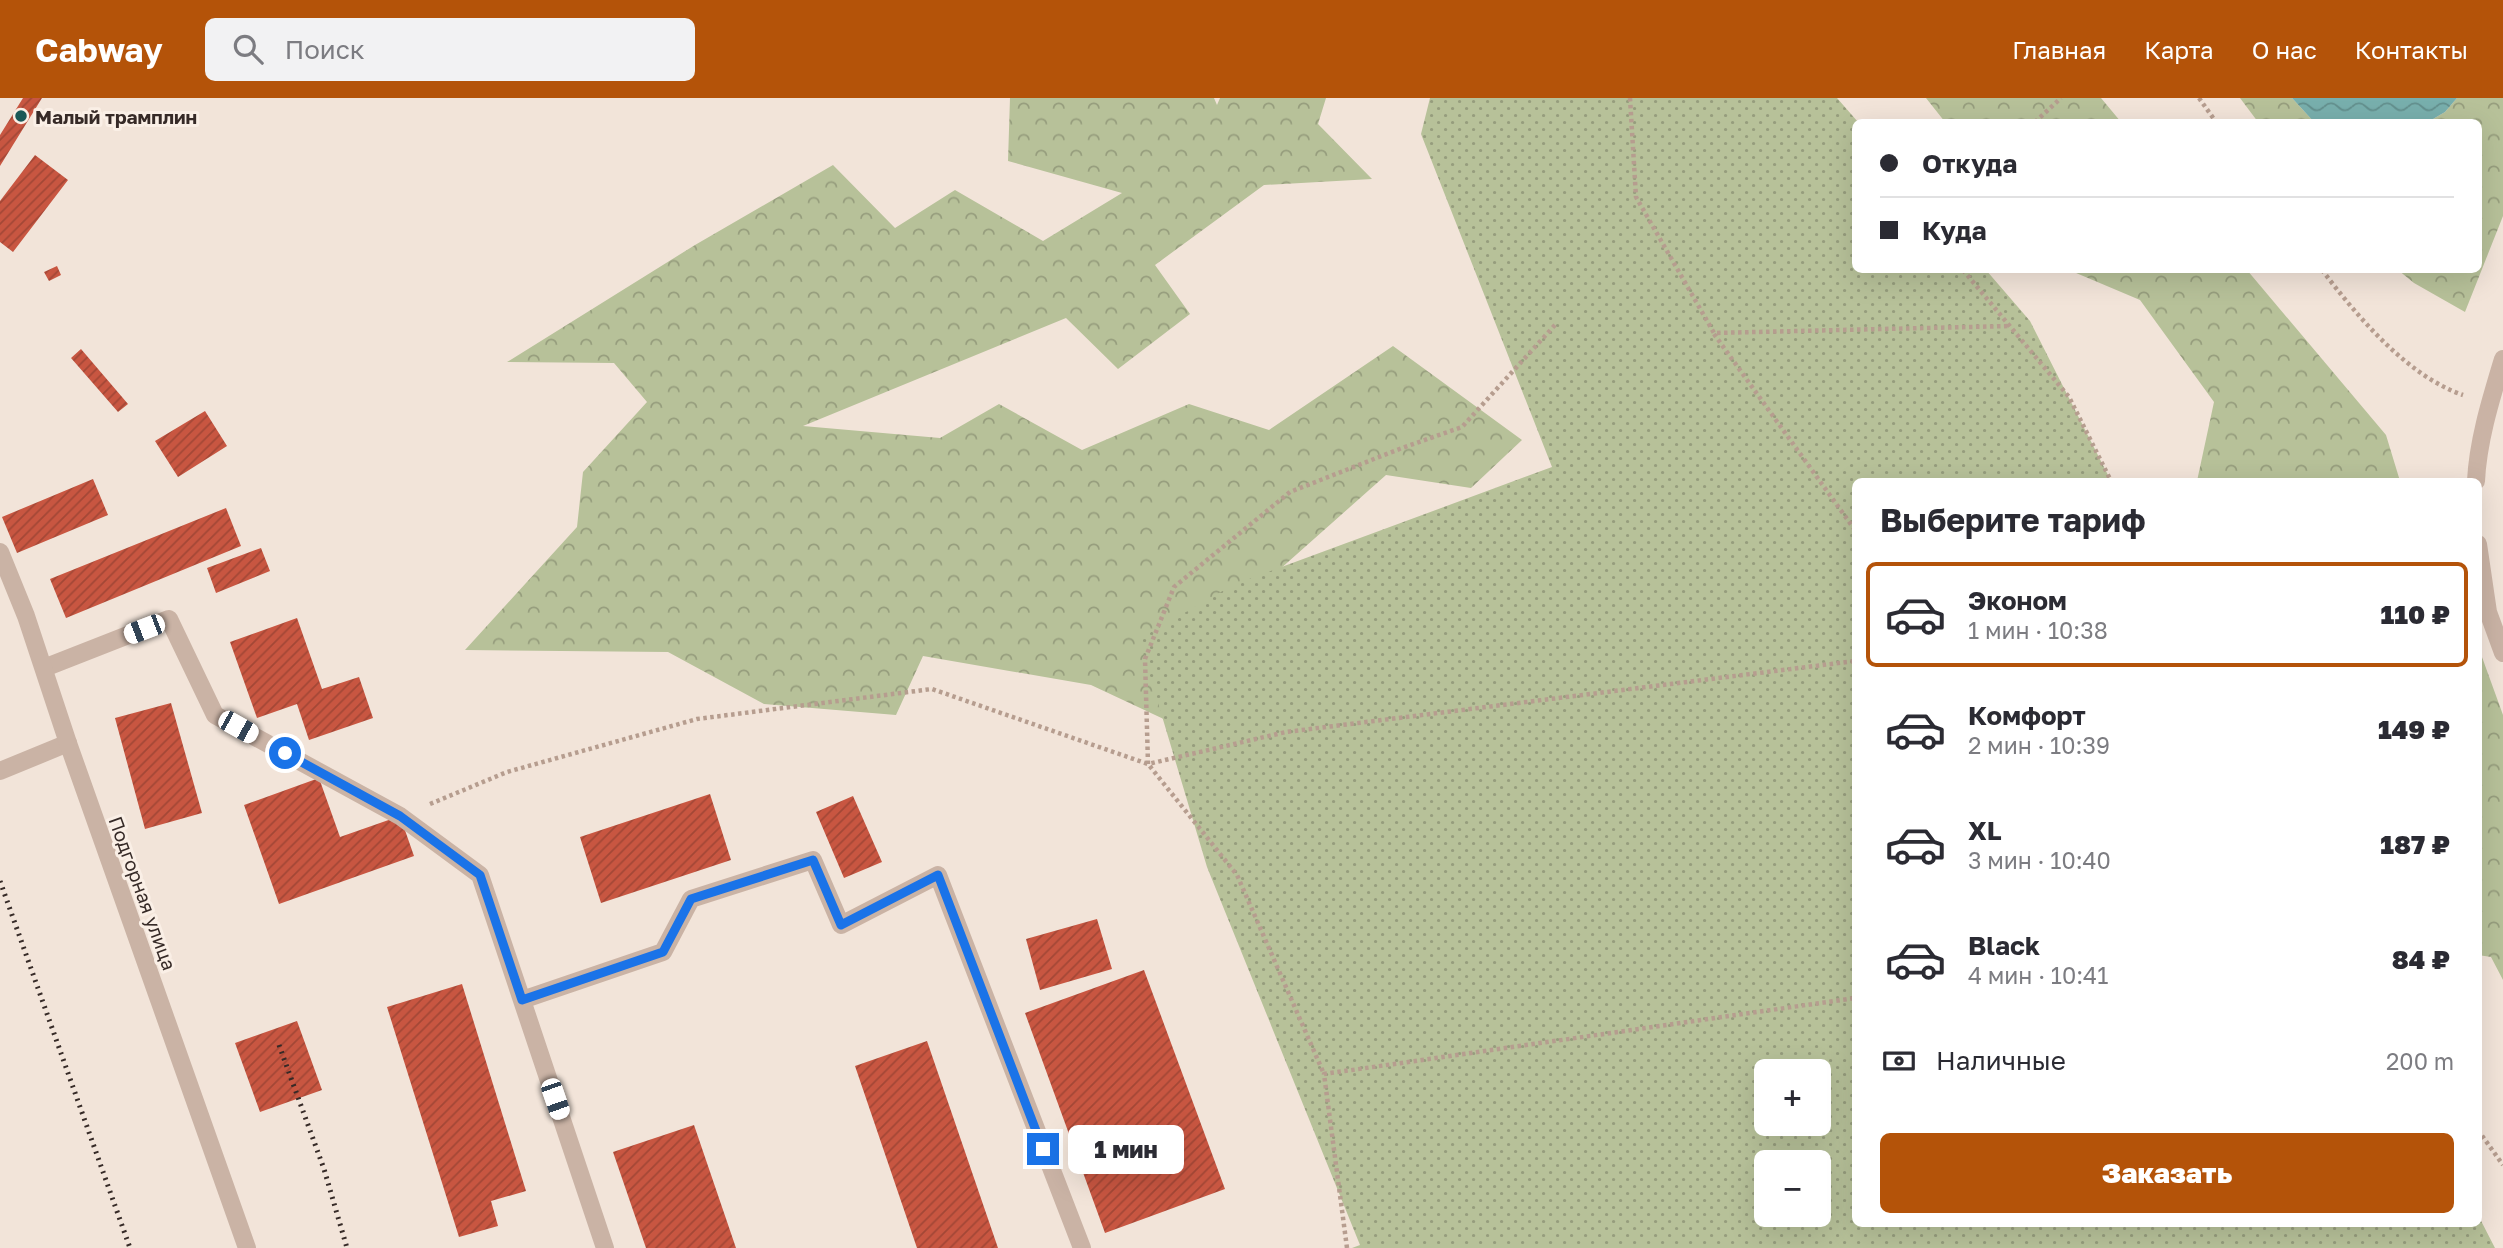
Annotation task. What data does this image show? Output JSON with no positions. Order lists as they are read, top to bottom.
{
  "streets": {
    "street": ["Подгорная улица"]
  },
  "places": ["Малый трамплин"],
  "page": {
    "header": "Cabway",
    "search": "Поиск",
    "nav": [
      "Главная",
      "Карта",
      "О нас",
      "Контакты"
    ],
    "banner": ["Откуда", "Куда"],
    "heading": "Выберите тариф",
    "list": [
      {
        "name": "Эконом",
        "note": "1 мин · 10:38",
        "value": "110 ₽"
      },
      {
        "name": "Комфорт",
        "note": "2 мин · 10:39",
        "value": "149 ₽"
      },
      {
        "name": "XL",
        "note": "3 мин · 10:40",
        "value": "187 ₽"
      },
      {
        "name": "Black",
        "note": "4 мин · 10:41",
        "value": "84 ₽"
      }
    ],
    "pay": ["Наличные", "200 m"],
    "map_buttons": ["+", "−"],
    "buttons": "Заказать",
    "bubble": "1 мин"
  }
}
